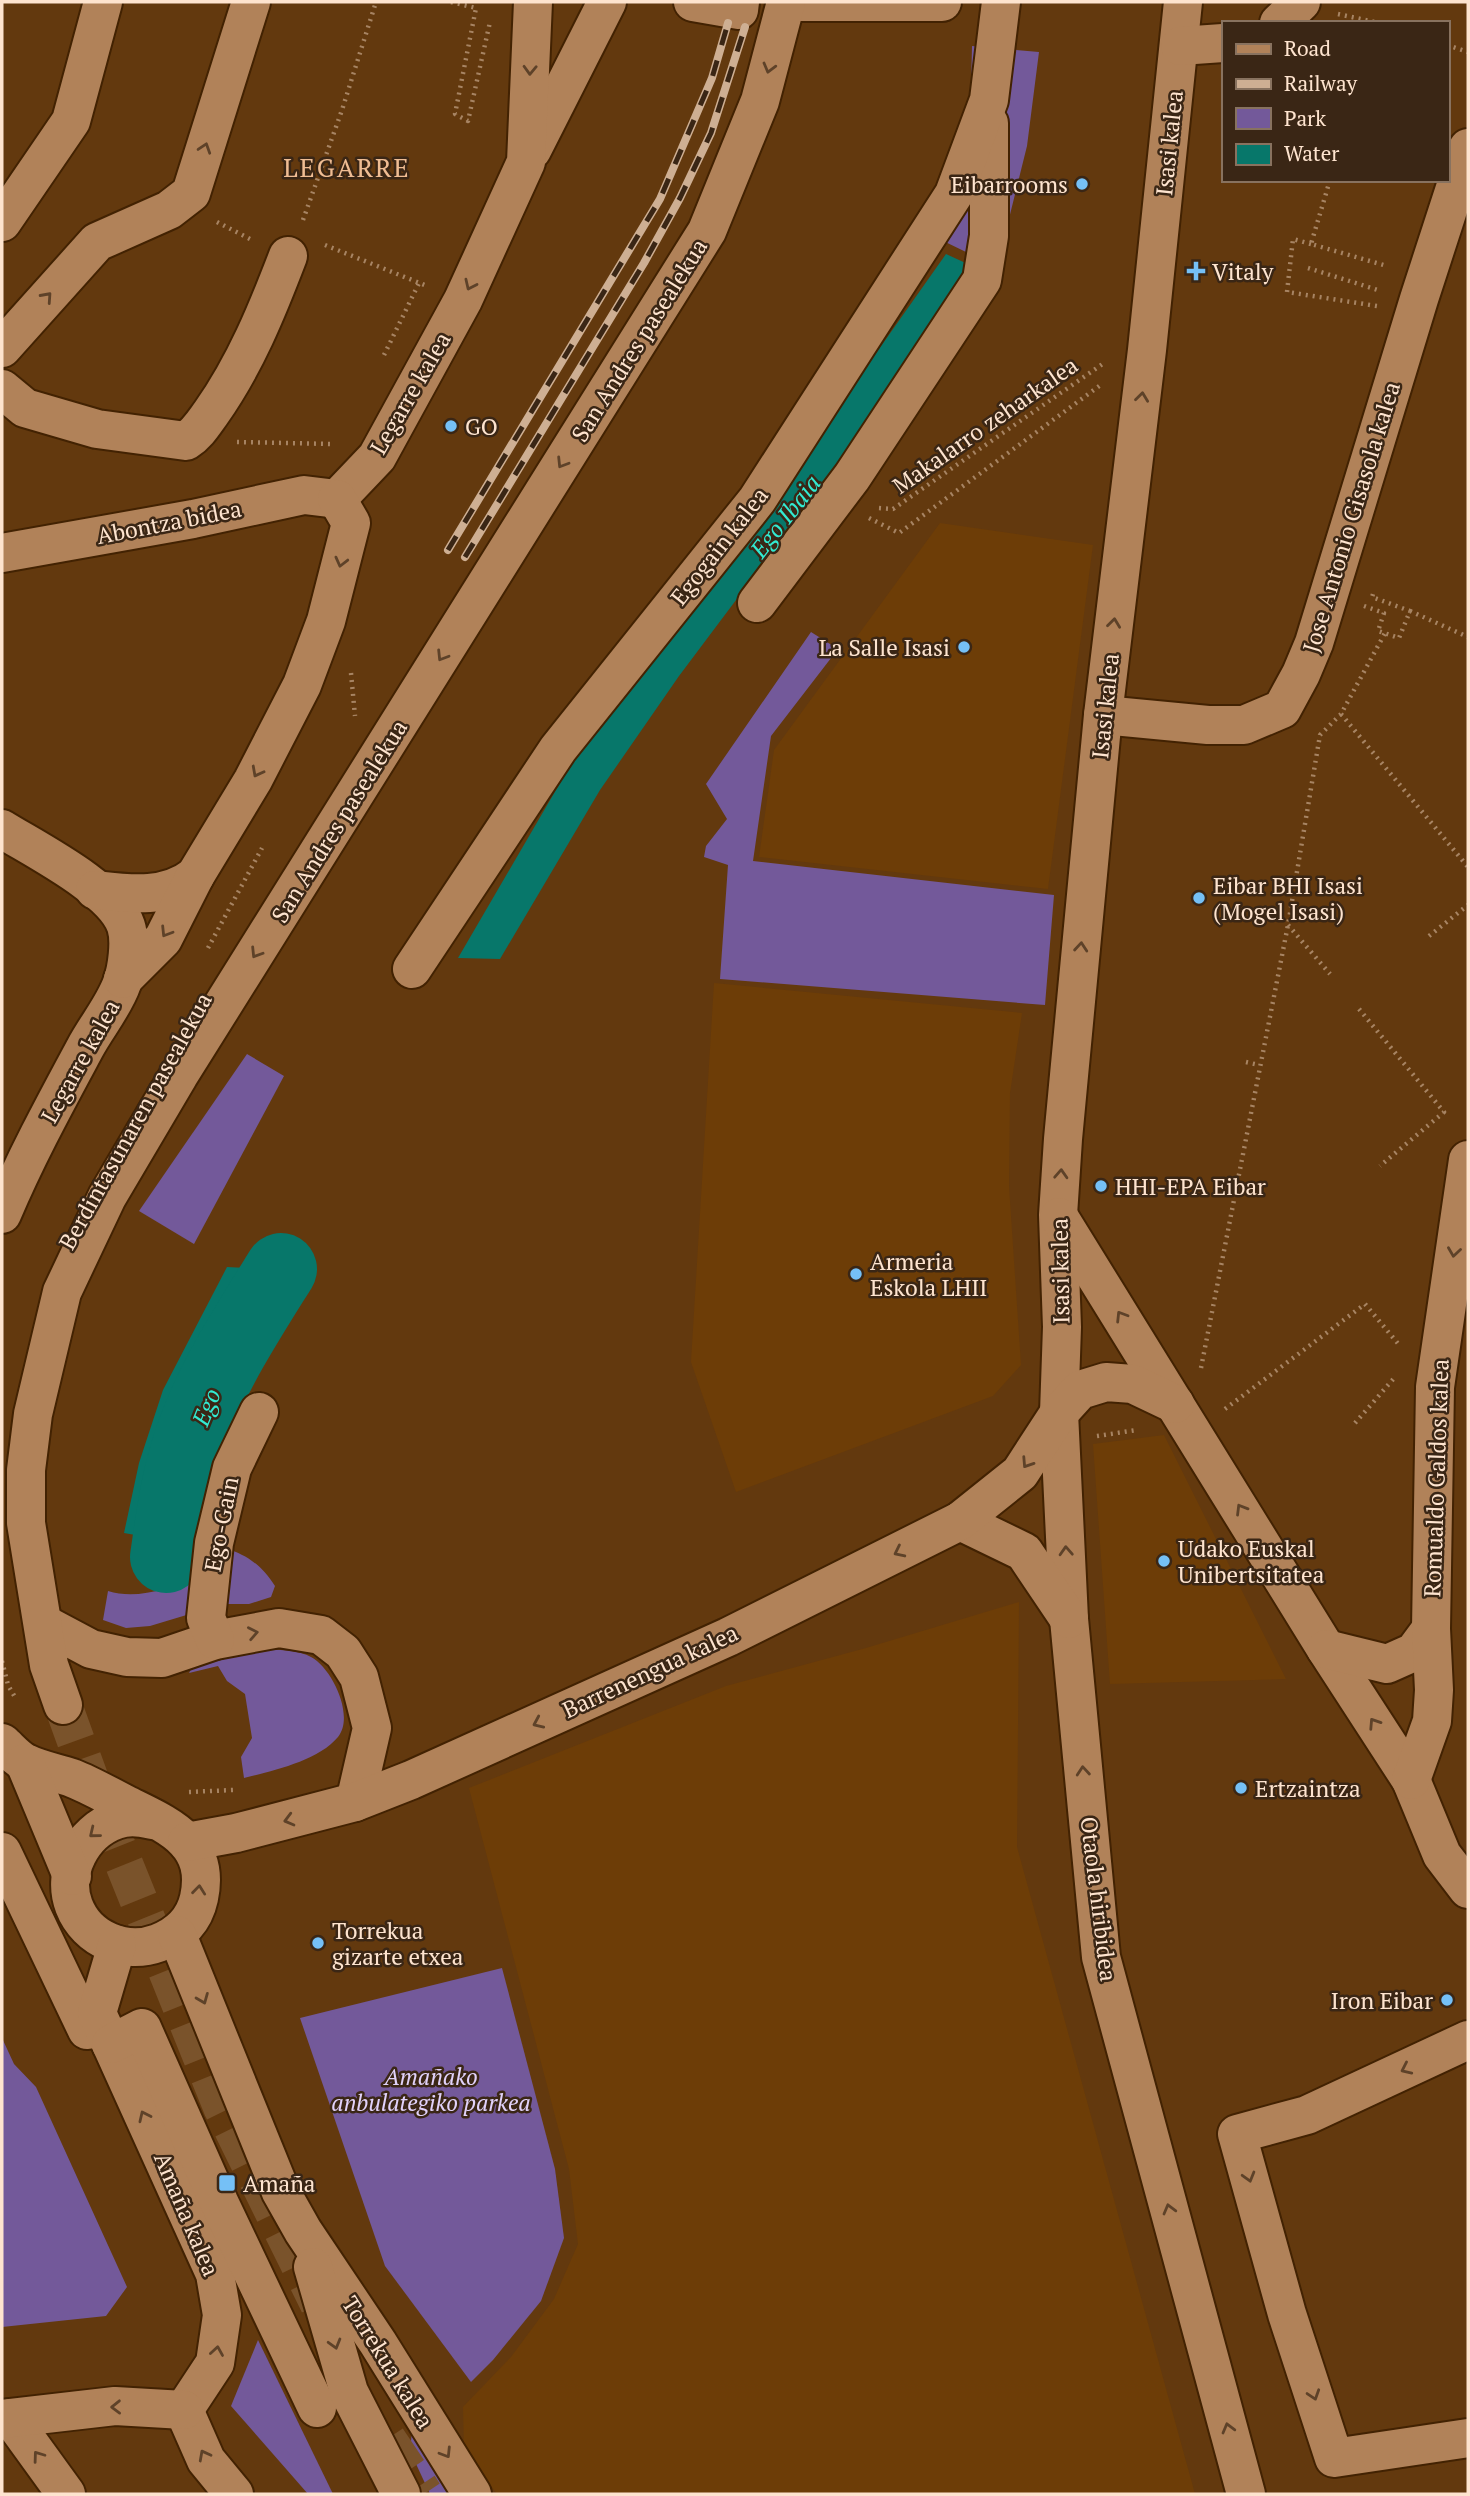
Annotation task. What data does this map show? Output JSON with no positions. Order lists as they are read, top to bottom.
{
  "streets": {
    "street": [
      "Isasi kalea",
      "San Andres pasealekua",
      "Legarre kalea",
      "Jose Antonio Gisasola kalea",
      "Abontza bidea",
      "Egogain kalea",
      "Romualdo Galdos kalea",
      "Ego-Gain",
      "Barrenengua kalea",
      "Otaola hiribidea",
      "Amaña kalea",
      "Torrekua kalea"
    ],
    "path": ["Makalarro zeharkalea"]
  },
  "crossings": [
    ["Isasi kalea", "Makalarro zeharkalea"],
    ["Isasi kalea", "Jose Antonio Gisasola kalea"],
    ["Isasi kalea", "Barrenengua kalea"],
    ["Isasi kalea", "Otaola hiribidea"],
    ["Legarre kalea", "Abontza bidea"],
    ["Makalarro zeharkalea", "Egogain kalea"],
    ["Barrenengua kalea", "Otaola hiribidea"]
  ],
  "one_way": ["Isasi kalea", "Romualdo Galdos kalea", "Barrenengua kalea"],
  "districts": ["LEGARRE"],
  "water": ["Ego Ibaia", "Ego"],
  "parks": ["Amañako anbulategiko parkea"],
  "places": {
    "other": [
      "Eibarrooms",
      "GO",
      "La Salle Isasi",
      "Eibar BHI Isasi (Mogel Isasi)",
      "HHI-EPA Eibar",
      "Armeria Eskola LHII",
      "Udako Euskal Unibertsitatea",
      "Ertzaintza",
      "Torrekua gizarte etxea",
      "Iron Eibar"
    ],
    "health": ["Vitaly"],
    "transit": ["Amaña"]
  },
  "legend": [
    "Road",
    "Railway",
    "Park",
    "Water"
  ]
}
